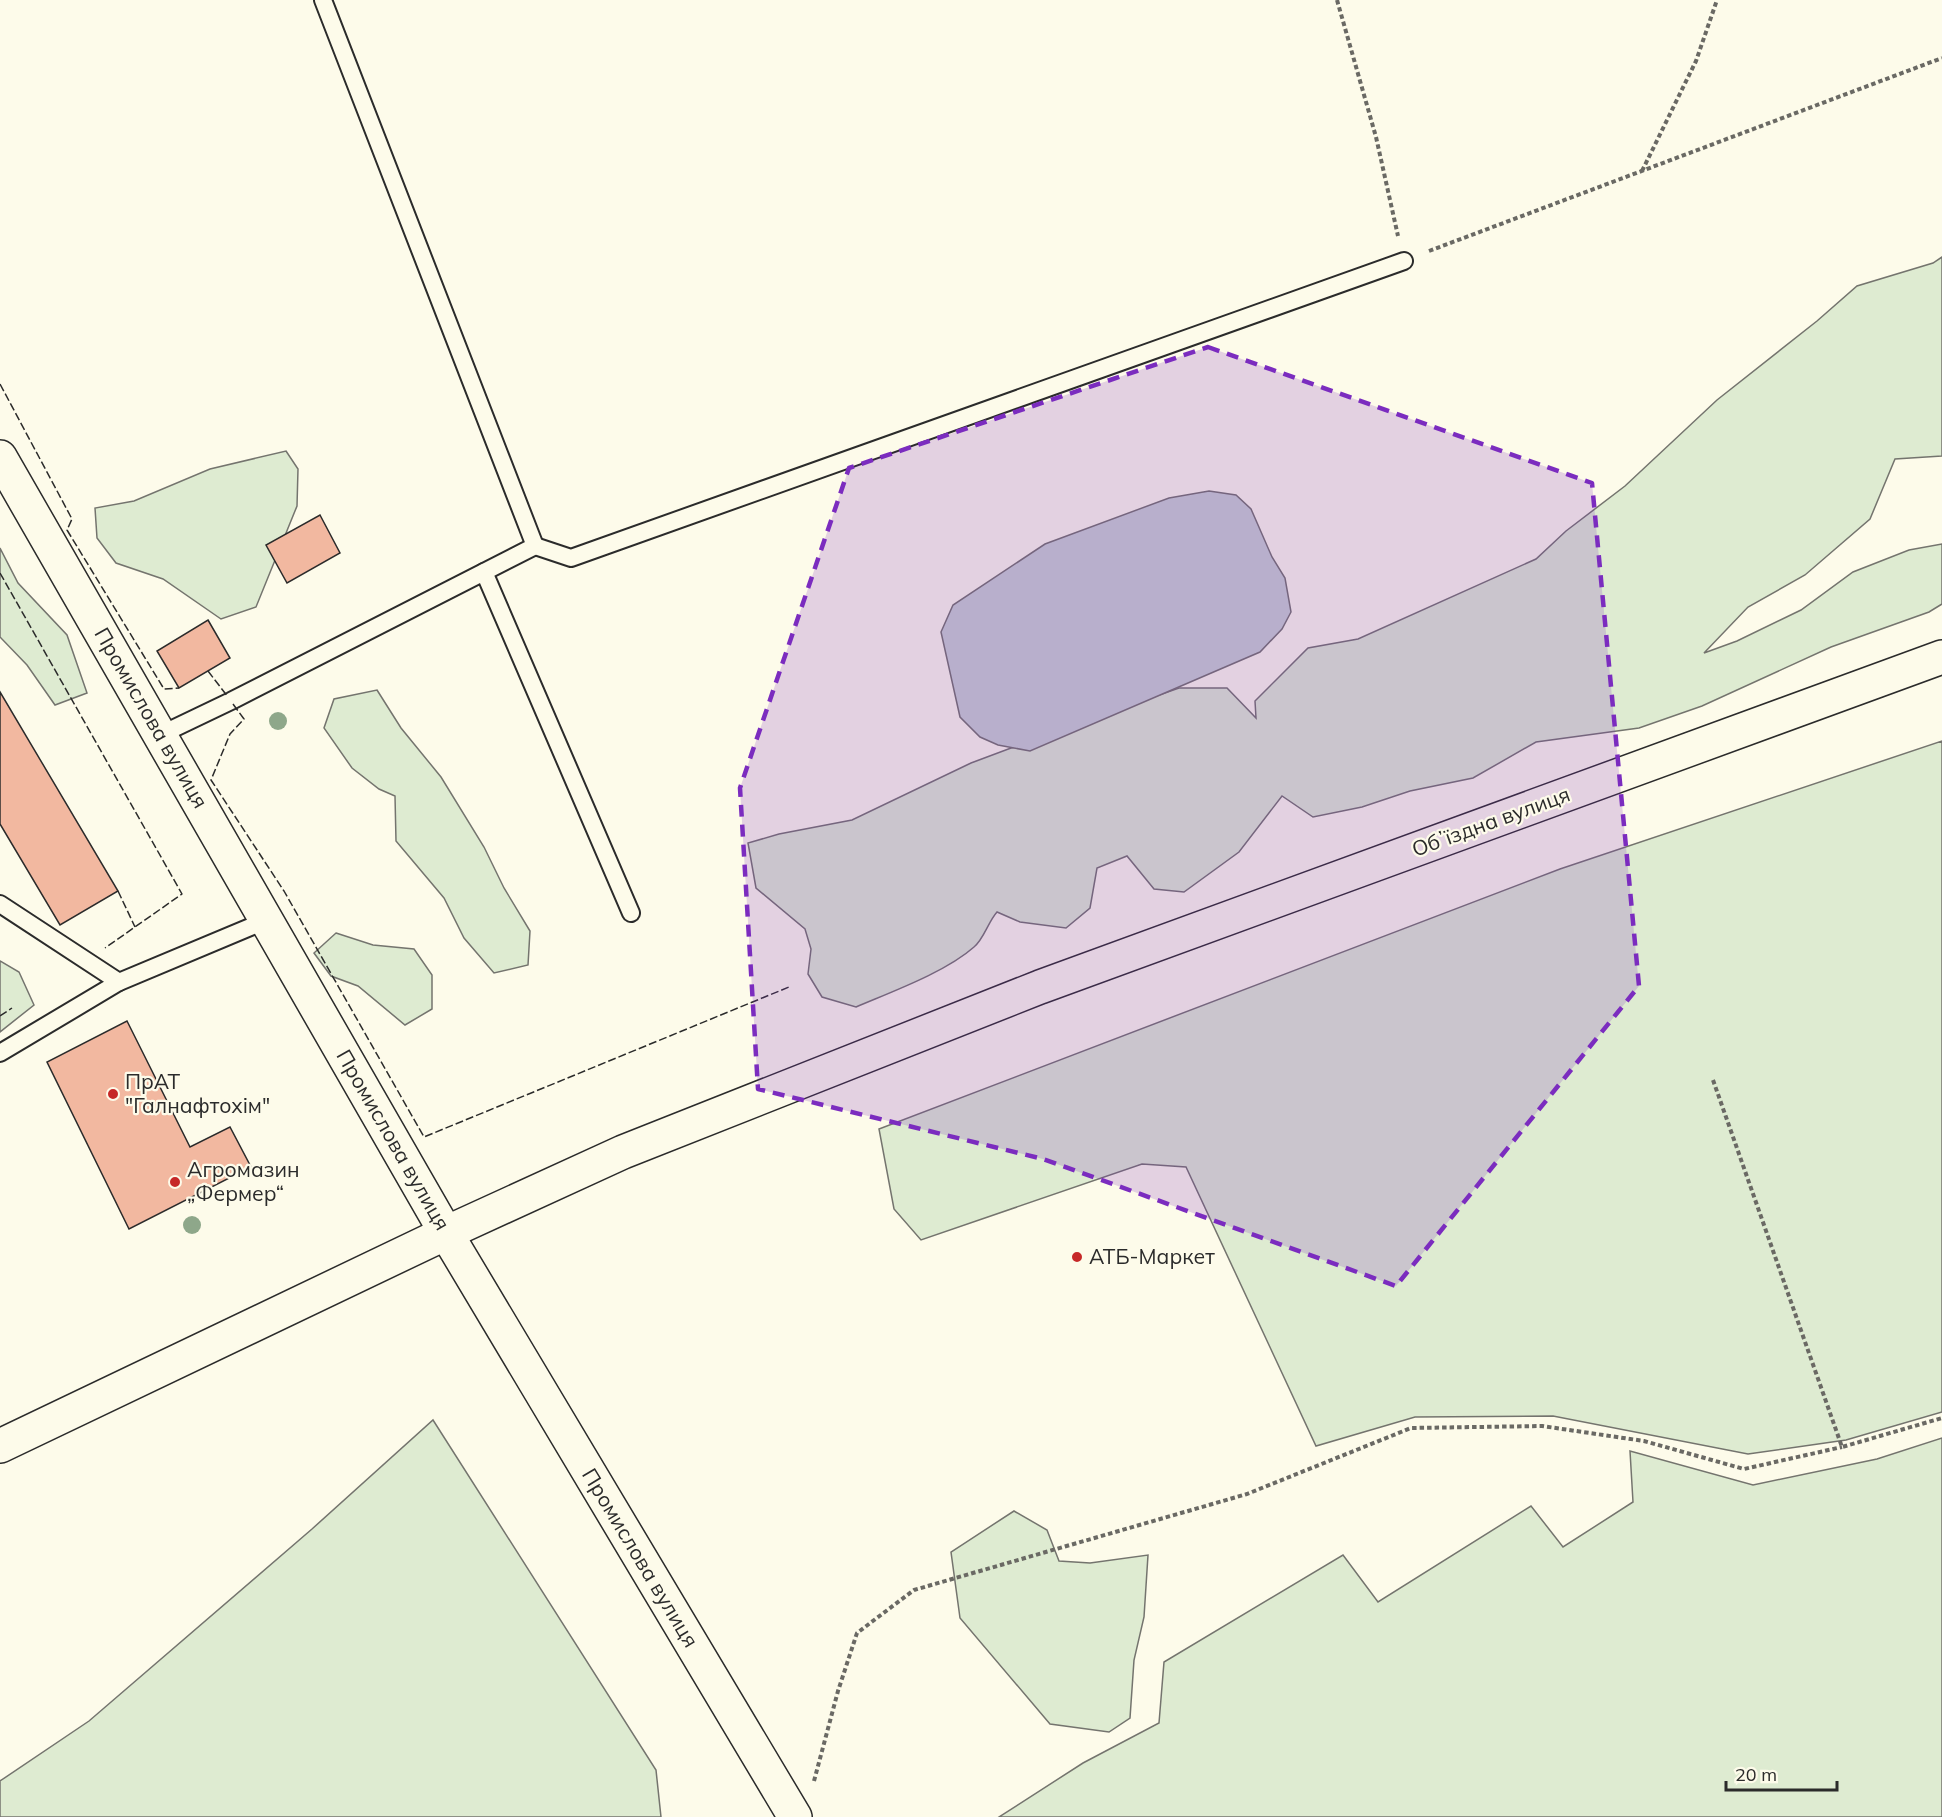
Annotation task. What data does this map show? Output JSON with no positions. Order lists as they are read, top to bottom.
{
  "streets": {
    "main road": ["Промислова вулиця", "Обʼїздна вулиця"]
  },
  "crossings": [
    ["Промислова вулиця", "Обʼїздна вулиця"]
  ],
  "places": ["ПрАТ \"Галнафтохім\"", "Агромазин „Фермер“", "АТБ-Маркет"],
  "scale_bar": "20 m"
}
